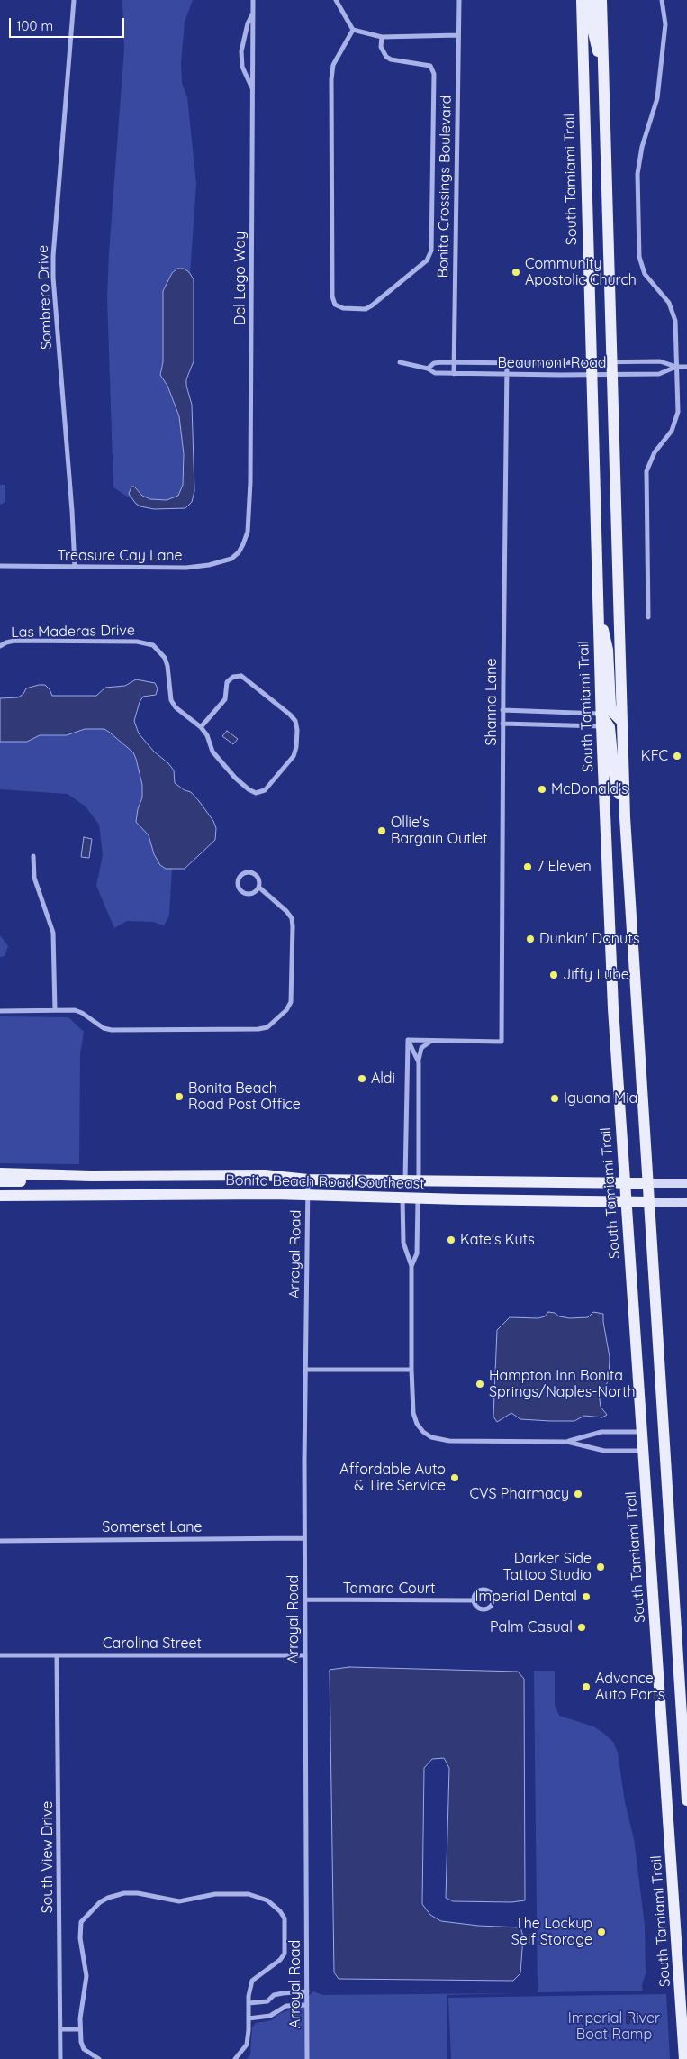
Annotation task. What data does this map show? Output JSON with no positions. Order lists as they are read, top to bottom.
{
  "streets": {
    "main road": ["South Tamiami Trail", "Bonita Beach Road Southeast"],
    "street": [
      "Bonita Crossings Boulevard",
      "Del Lago Way",
      "Sombrero Drive",
      "Beaumont Road",
      "Treasure Cay Lane",
      "Las Maderas Drive",
      "Shanna Lane",
      "Arroyal Road",
      "Somerset Lane",
      "Tamara Court",
      "Carolina Street",
      "South View Drive"
    ]
  },
  "crossings": [
    ["South Tamiami Trail", "Beaumont Road"],
    ["South Tamiami Trail", "Bonita Beach Road Southeast"],
    ["Bonita Crossings Boulevard", "Beaumont Road"],
    ["Del Lago Way", "Treasure Cay Lane"],
    ["Sombrero Drive", "Treasure Cay Lane"],
    ["Beaumont Road", "Shanna Lane"],
    ["Bonita Beach Road Southeast", "Arroyal Road"],
    ["Arroyal Road", "Somerset Lane"],
    ["Arroyal Road", "Tamara Court"],
    ["Arroyal Road", "Carolina Street"],
    ["Carolina Street", "South View Drive"]
  ],
  "parks": ["Imperial River Boat Ramp"],
  "places": [
    "Community Apostolic Church",
    "KFC",
    "McDonald's",
    "Ollie's Bargain Outlet",
    "7 Eleven",
    "Dunkin' Donuts",
    "Jiffy Lube",
    "Aldi",
    "Bonita Beach Road Post Office",
    "Iguana Mia",
    "Kate's Kuts",
    "Hampton Inn Bonita Springs/Naples-North",
    "Affordable Auto & Tire Service",
    "CVS Pharmacy",
    "Darker Side Tattoo Studio",
    "Imperial Dental",
    "Palm Casual",
    "Advance Auto Parts",
    "The Lockup Self Storage"
  ],
  "scale_bar": "100 m"
}
